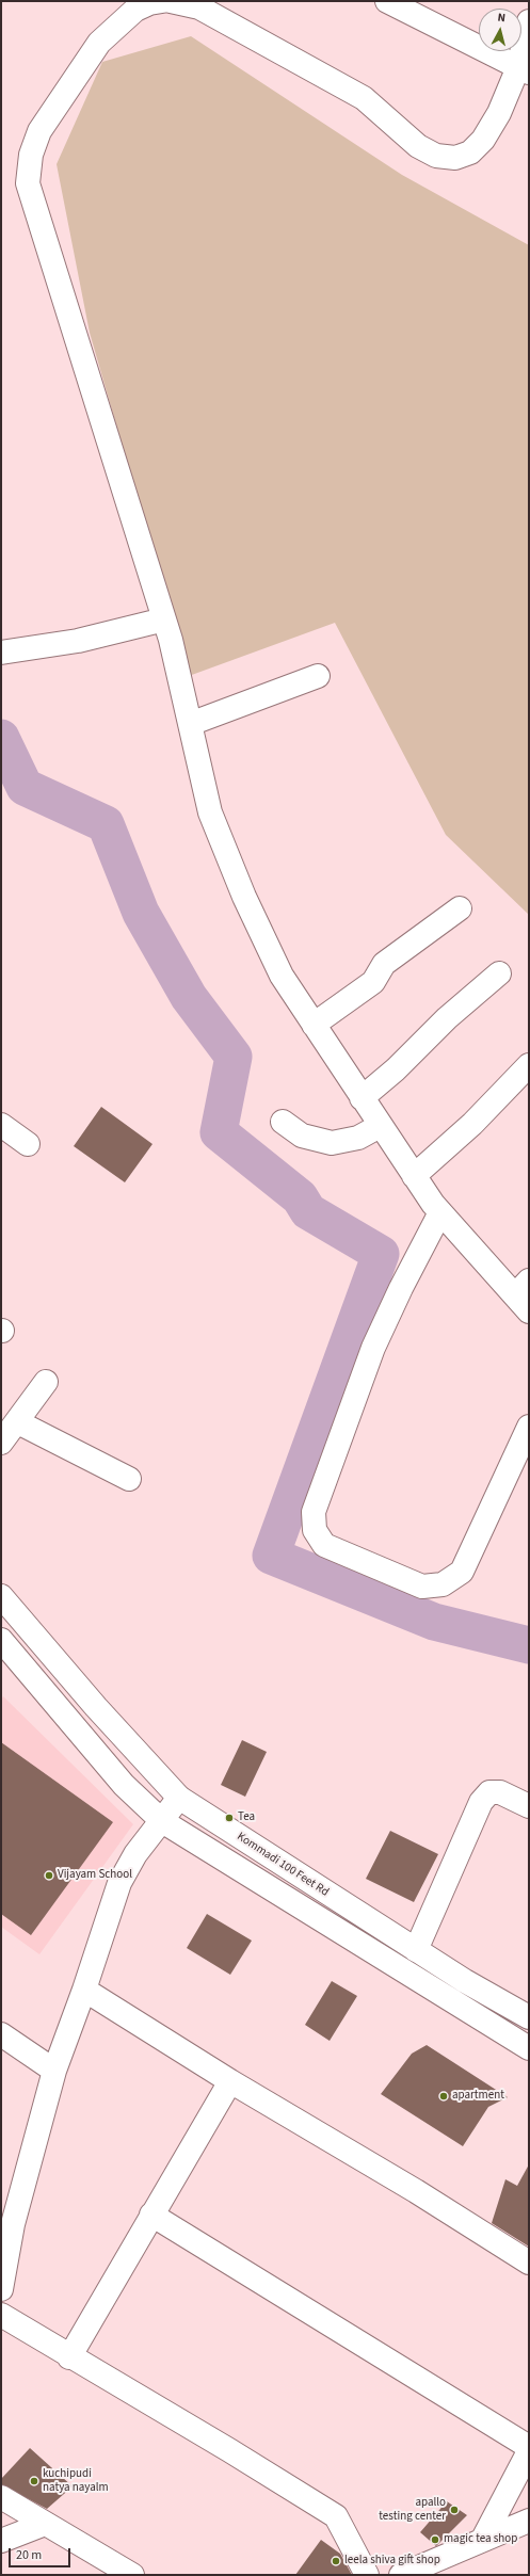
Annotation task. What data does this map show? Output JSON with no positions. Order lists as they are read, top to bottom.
{
  "streets": {
    "street": ["Kommadi 100 Feet Rd"]
  },
  "places": [
    "Tea",
    "Vijayam School",
    "apartment",
    "kuchipudi natya nayalm",
    "apallo testing center",
    "magic tea shop",
    "leela shiva gift shop"
  ],
  "scale_bar": "20 m",
  "north": "top"
}
